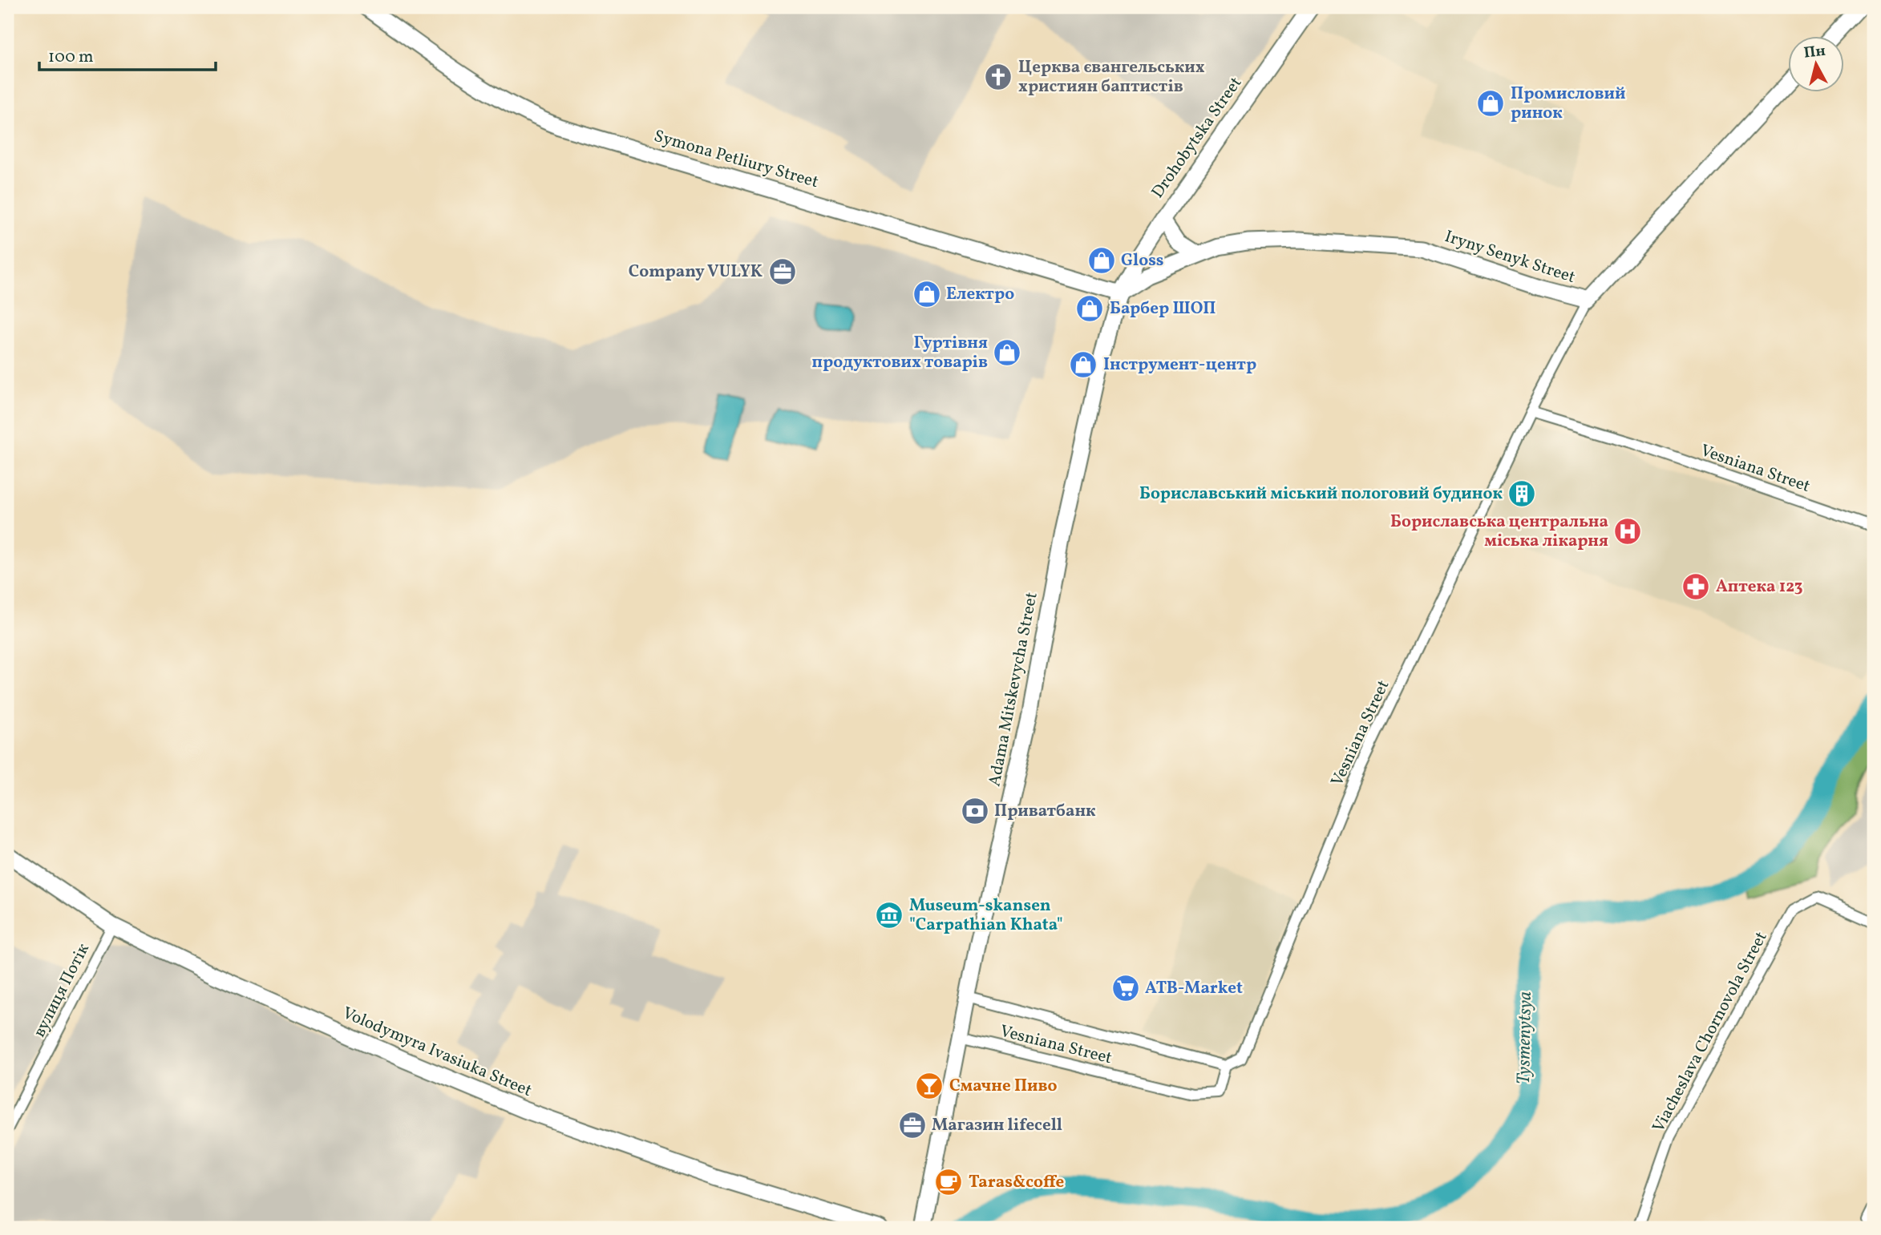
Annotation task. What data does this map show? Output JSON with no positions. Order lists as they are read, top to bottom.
{
  "streets": {
    "main road": [
      "Drohobytska Street",
      "Symona Petliury Street",
      "Iryny Senyk Street",
      "Adama Mitskevycha Street",
      "Volodymyra Ivasiuka Street"
    ],
    "street": ["Vesniana Street", "вулиця Потік", "Viacheslava Chornovola Street"]
  },
  "crossings": [
    ["Drohobytska Street", "Symona Petliury Street"],
    ["Drohobytska Street", "Iryny Senyk Street"],
    ["Drohobytska Street", "Adama Mitskevycha Street"],
    ["Symona Petliury Street", "Iryny Senyk Street"],
    ["Symona Petliury Street", "Adama Mitskevycha Street"],
    ["Iryny Senyk Street", "Vesniana Street"],
    ["Iryny Senyk Street", "Adama Mitskevycha Street"],
    ["Vesniana Street", "Adama Mitskevycha Street"],
    ["вулиця Потік", "Volodymyra Ivasiuka Street"]
  ],
  "water": ["Tysmenytsya"],
  "places": {
    "church": ["Церква євангельських християн баптистів"],
    "shop": [
      "Промисловий ринок",
      "Gloss",
      "Електро",
      "Барбер ШОП",
      "Гуртівня продуктових товарів",
      "Інструмент-центр"
    ],
    "office": ["Company VULYK", "Магазин lifecell"],
    "building": ["Бориславський міський пологовий будинок"],
    "hospital": ["Бориславська центральна міська лікарня"],
    "pharmacy": ["Аптека 123"],
    "bank": ["Приватбанк"],
    "museum": ["Museum-skansen \"Carpathian Khata\""],
    "supermarket": ["ATB-Market"],
    "bar": ["Смачне Пиво"],
    "cafe": ["Taras&coffe"]
  },
  "scale_bar": "100 m",
  "north": "top"
}
